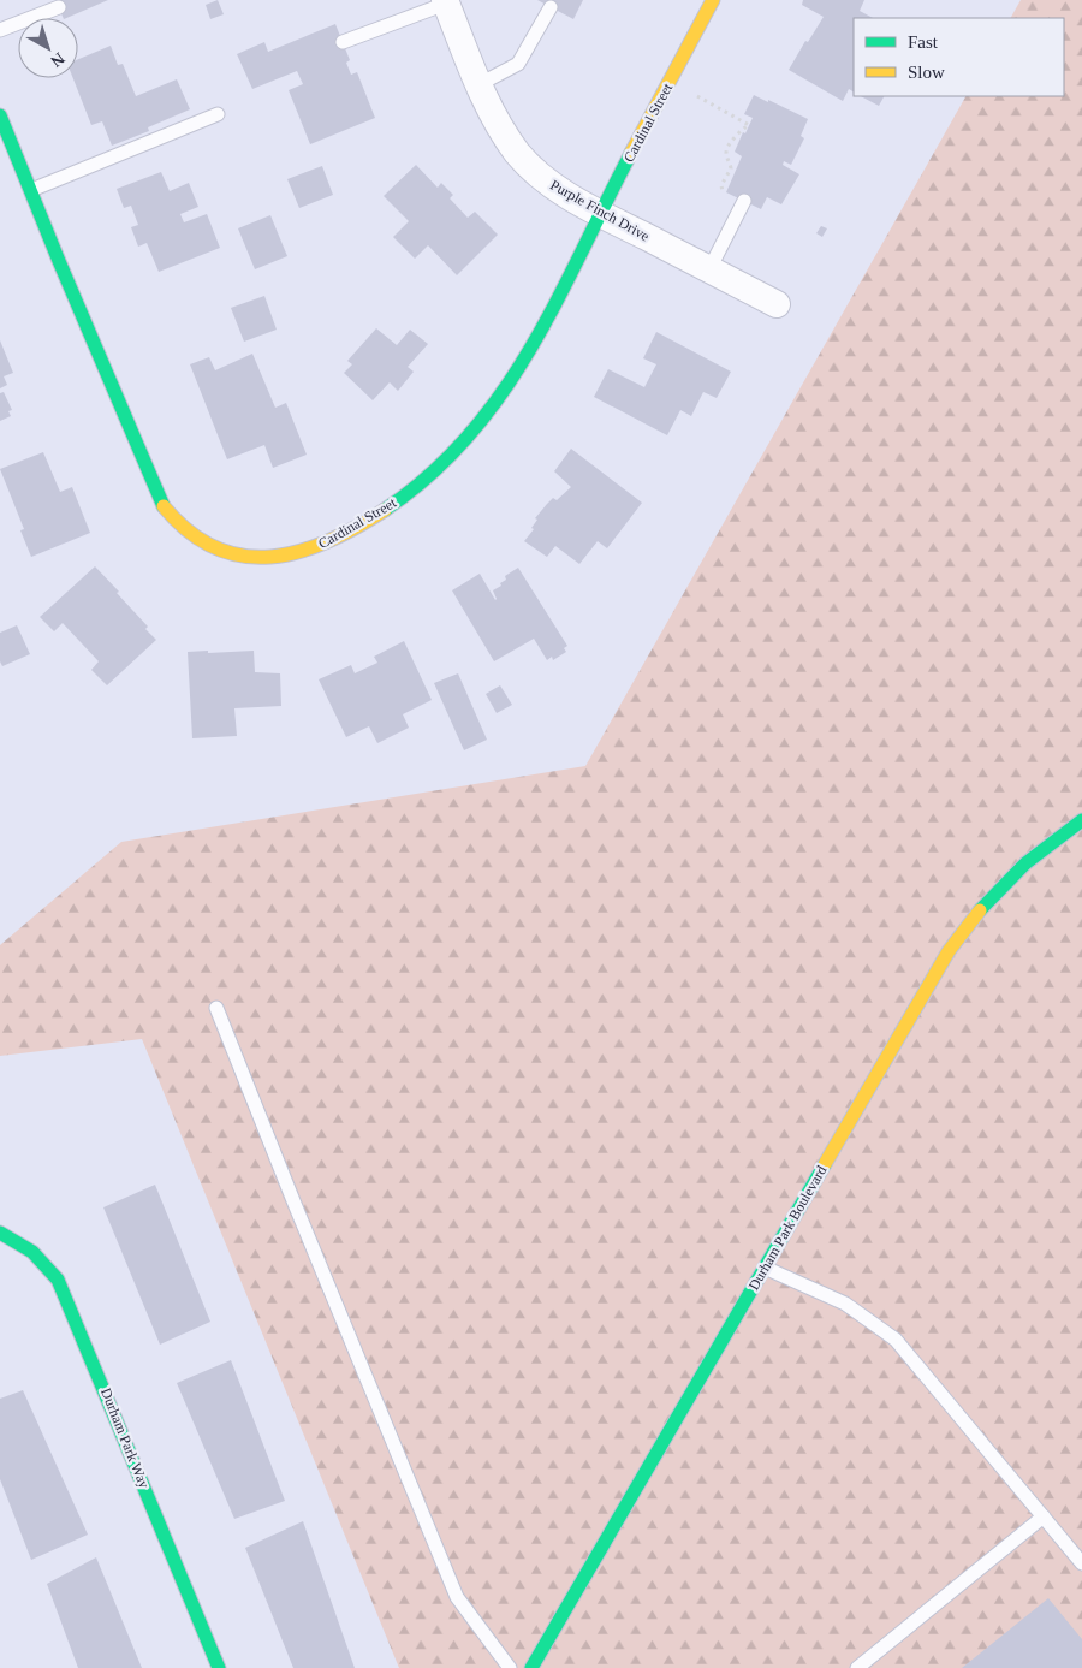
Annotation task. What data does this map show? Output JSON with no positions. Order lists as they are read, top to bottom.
{
  "streets": {
    "street": [
      "Cardinal Street",
      "Purple Finch Drive",
      "Durham Park Boulevard",
      "Durham Park Way"
    ]
  },
  "crossings": [
    ["Cardinal Street", "Purple Finch Drive"]
  ],
  "legend": ["Fast", "Slow"],
  "north": "bottom right"
}
